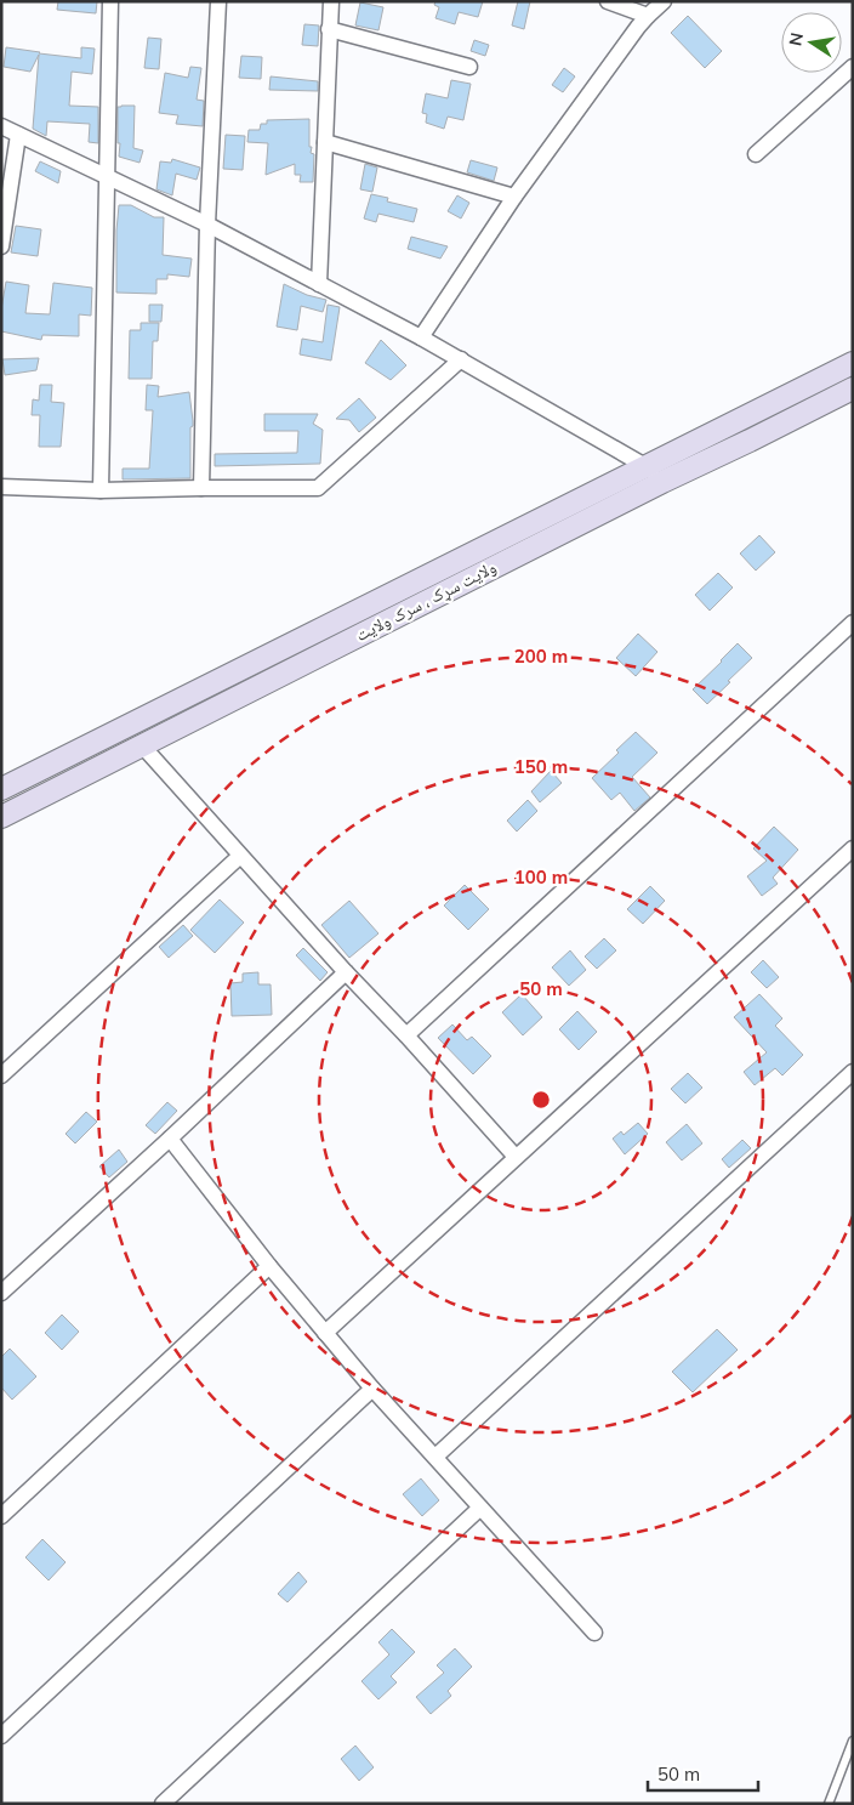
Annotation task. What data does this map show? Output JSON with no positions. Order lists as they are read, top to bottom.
{
  "streets": {
    "main road": ["ولایت سړک ، سرک ولایت"]
  },
  "scale_bar": "50 m",
  "north": "left",
  "rings": [
    "200 m",
    "150 m",
    "100 m",
    "50 m"
  ]
}
